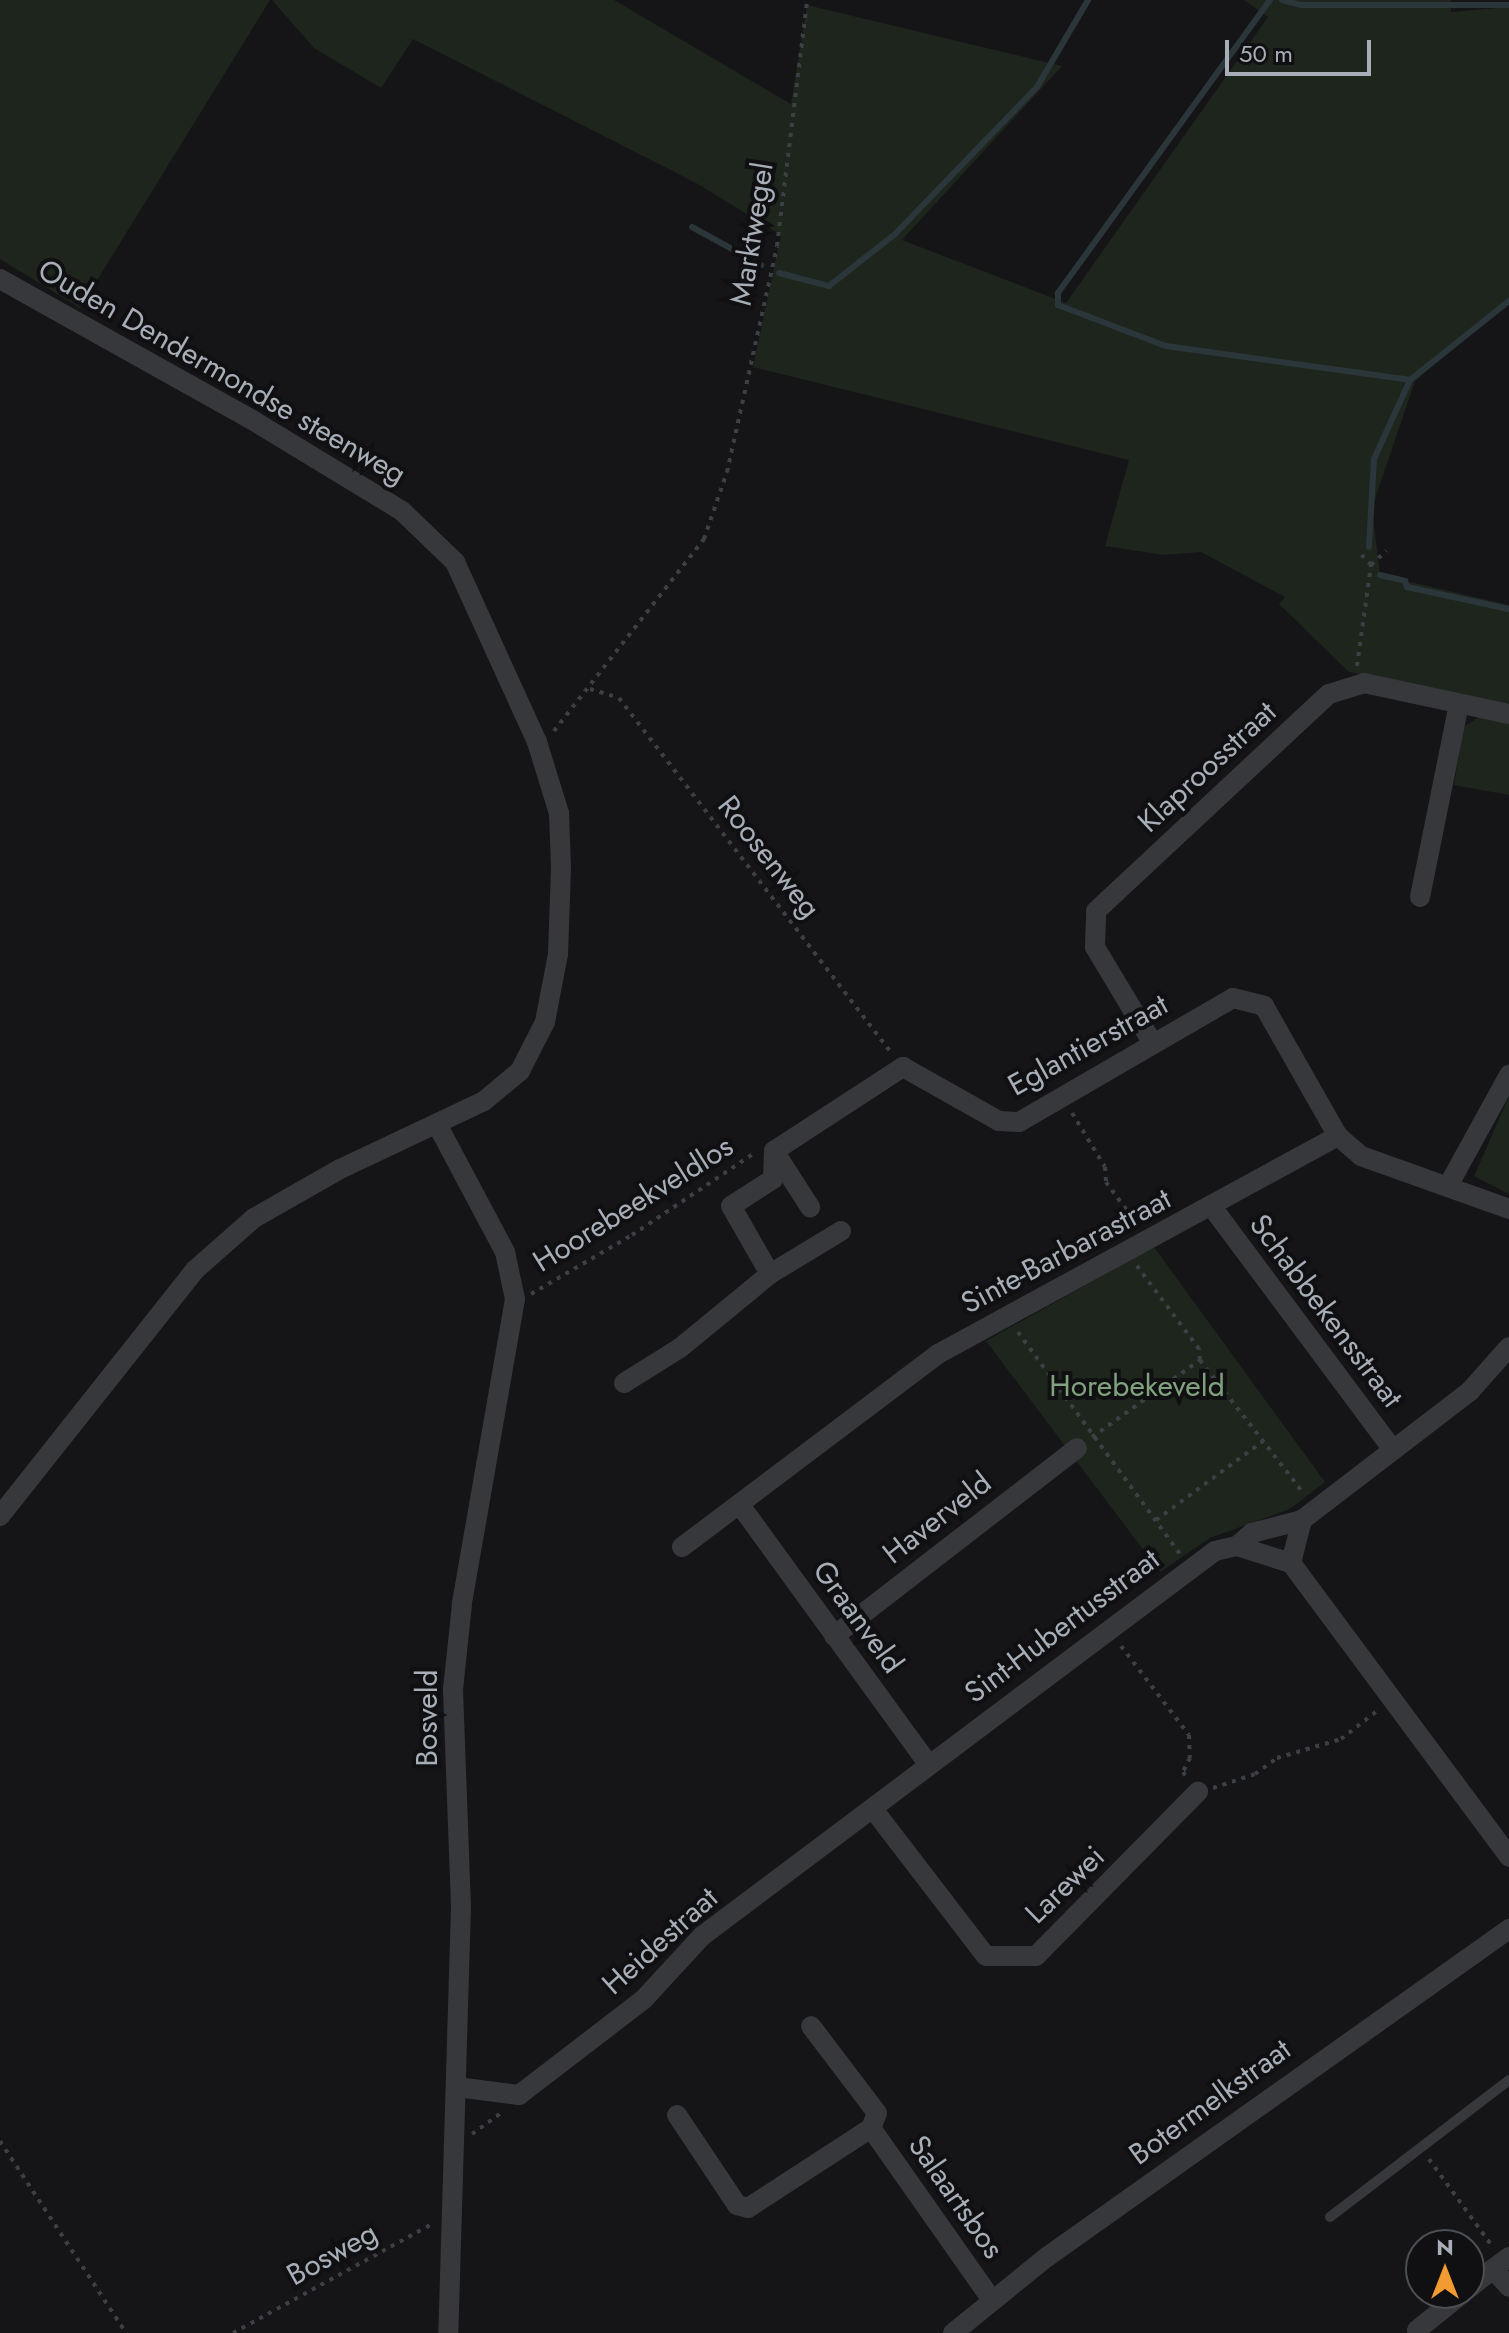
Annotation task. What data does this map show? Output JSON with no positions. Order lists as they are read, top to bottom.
{
  "streets": {
    "street": [
      "Ouden Dendermondse steenweg",
      "Klaproosstraat",
      "Eglantierstraat",
      "Sinte-Barbarastraat",
      "Schabbekensstraat",
      "Haverveld",
      "Graanveld",
      "Sint-Hubertusstraat",
      "Bosveld",
      "Larewei",
      "Heidestraat",
      "Botermelkstraat",
      "Salaartsbos"
    ],
    "path": [
      "Marktwegel",
      "Roosenweg",
      "Hoorebeekveldlos",
      "Bosweg"
    ]
  },
  "crossings": [
    ["Marktwegel", "Ouden Dendermondse steenweg"],
    ["Marktwegel", "Roosenweg"],
    ["Ouden Dendermondse steenweg", "Bosveld"],
    ["Klaproosstraat", "Eglantierstraat"],
    ["Roosenweg", "Eglantierstraat"],
    ["Eglantierstraat", "Sinte-Barbarastraat"],
    ["Hoorebeekveldlos", "Bosveld"],
    ["Sinte-Barbarastraat", "Schabbekensstraat"],
    ["Sinte-Barbarastraat", "Graanveld"],
    ["Schabbekensstraat", "Sint-Hubertusstraat"],
    ["Haverveld", "Graanveld"],
    ["Graanveld", "Sint-Hubertusstraat"],
    ["Graanveld", "Heidestraat"],
    ["Sint-Hubertusstraat", "Heidestraat"],
    ["Bosveld", "Bosweg"],
    ["Larewei", "Heidestraat"],
    ["Botermelkstraat", "Salaartsbos"]
  ],
  "parks": ["Horebekeveld"],
  "scale_bar": "50 m",
  "north": "top"
}
